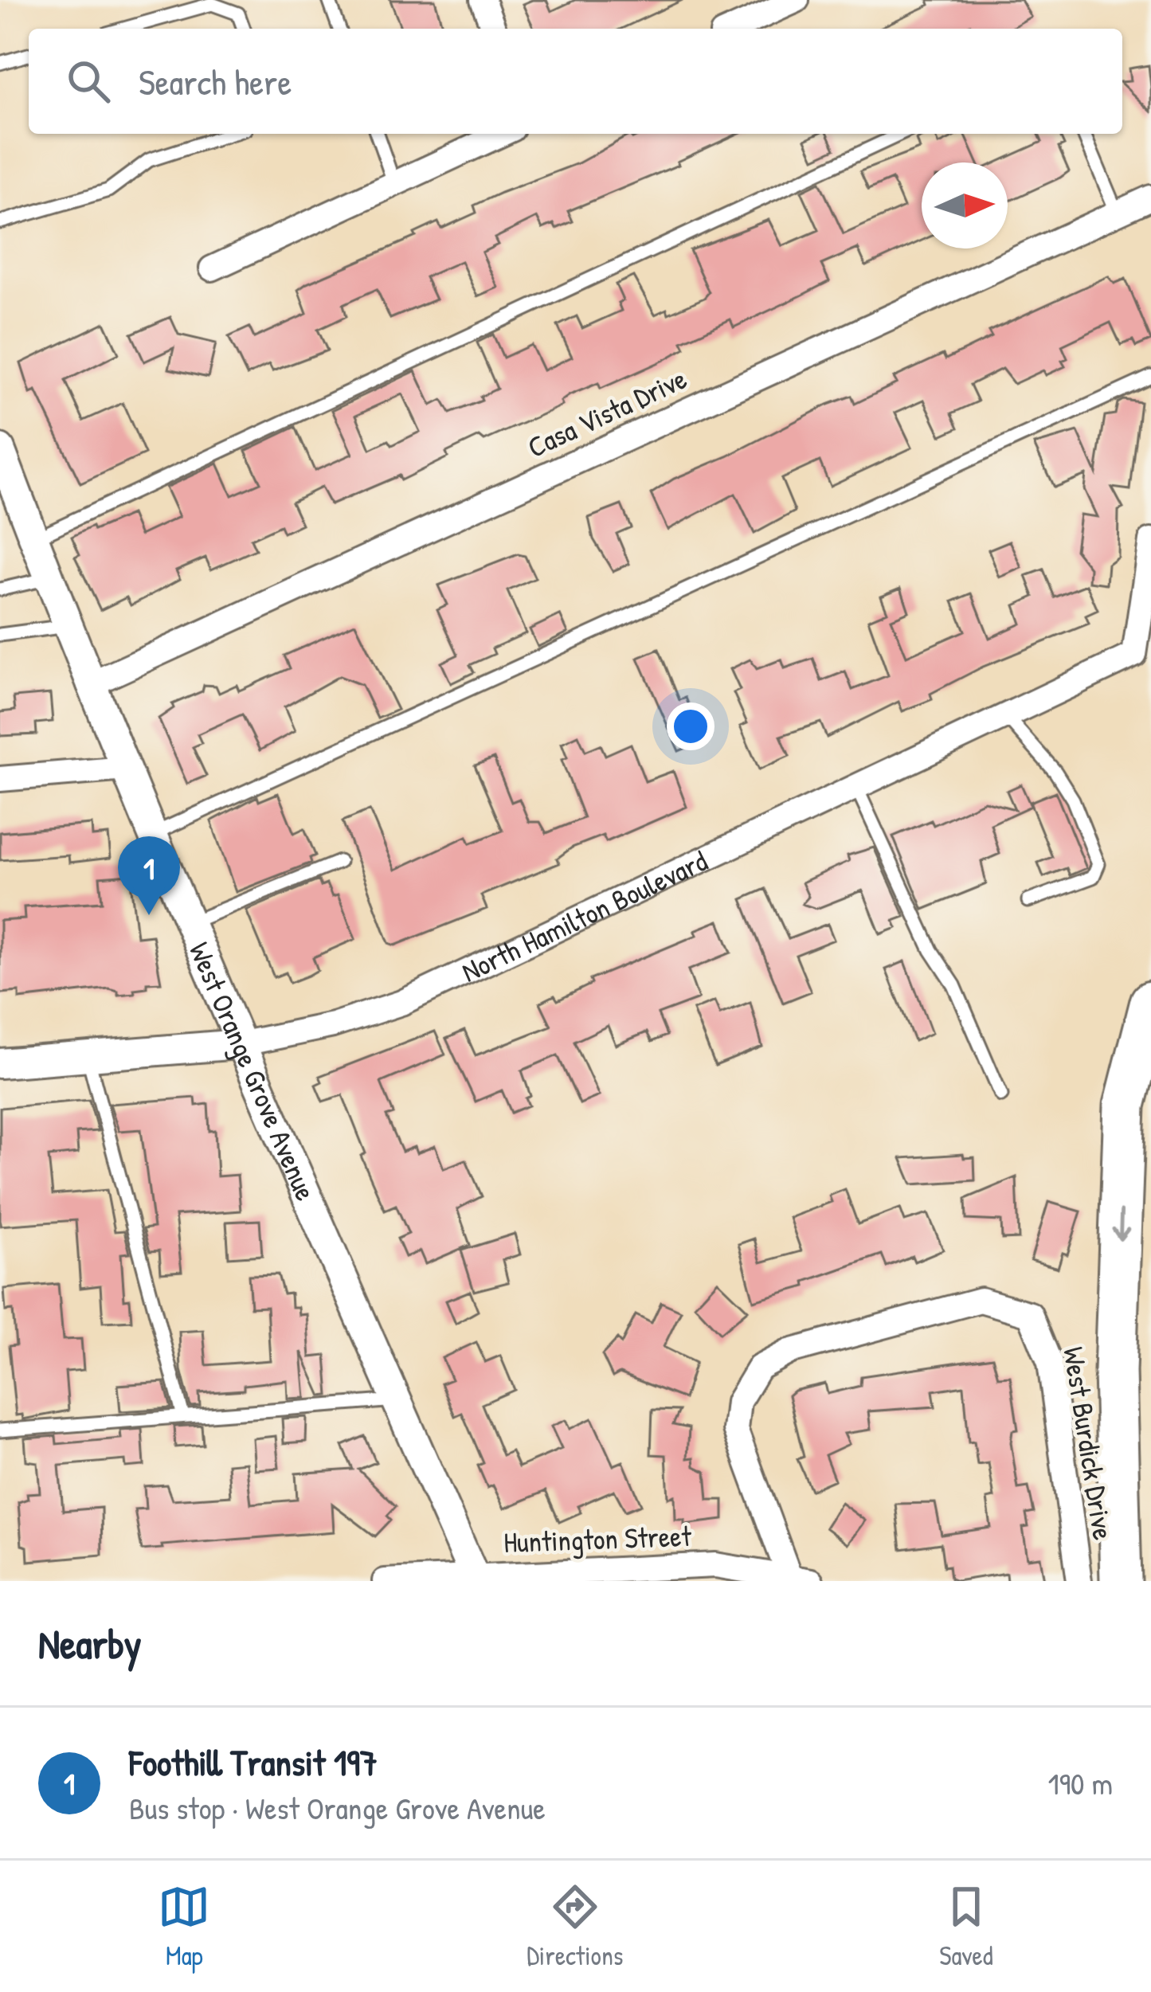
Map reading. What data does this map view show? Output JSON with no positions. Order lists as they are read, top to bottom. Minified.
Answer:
{"streets":{"street":["Casa Vista Drive","North Hamilton Boulevard","West Orange Grove Avenue","West Burdick Drive","Huntington Street"]},"crossings":[["Casa Vista Drive","West Orange Grove Avenue"],["North Hamilton Boulevard","West Orange Grove Avenue"],["West Orange Grove Avenue","Huntington Street"],["West Burdick Drive","Huntington Street"]],"north":"right","page":{"search":"Search here","pins":"1","heading":"Nearby","list":[{"mark":"1","name":"Foothill Transit 197","note":"Bus stop · West Orange Grove Avenue","value":"190 m"}],"nav":["Map","Directions","Saved"]}}
